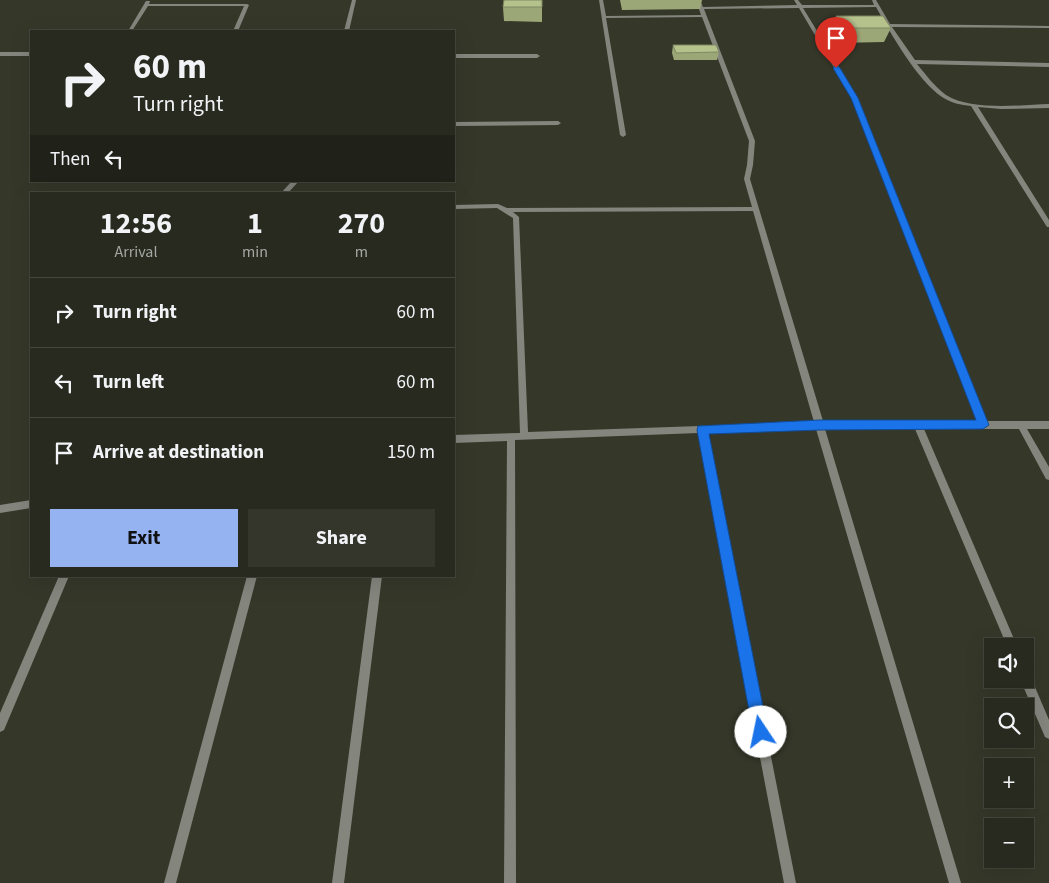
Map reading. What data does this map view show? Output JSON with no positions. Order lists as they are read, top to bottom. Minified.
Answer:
{"page":{"turn":["60 m","Turn right"],"then":"Then","eta":["12:56","Arrival","1","min","270","m"],"list":[{"name":"Turn right","value":"60 m"},{"name":"Turn left","value":"60 m"},{"name":"Arrive at destination","value":"150 m"}],"buttons":["Exit","Share"],"map_buttons":["+","−"]}}
